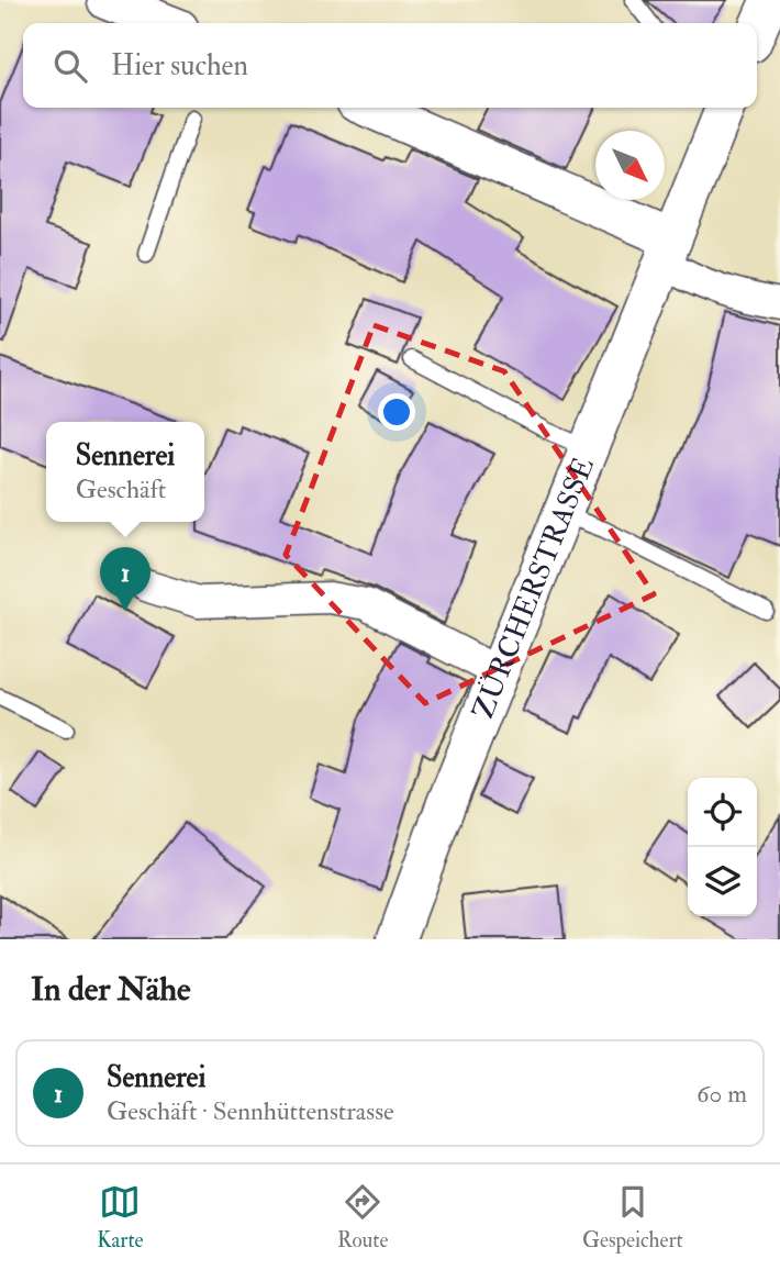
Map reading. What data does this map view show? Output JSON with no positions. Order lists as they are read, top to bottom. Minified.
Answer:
{"streets":{"street":["ZÜRCHERSTRASSE"]},"north":"bottom right","page":{"search":"Hier suchen","popup":["Sennerei","Geschäft"],"pins":"1","heading":"In der Nähe","list":[{"mark":"1","name":"Sennerei","note":"Geschäft · Sennhüttenstrasse","value":"60 m"}],"nav":["Karte","Route","Gespeichert"]}}
